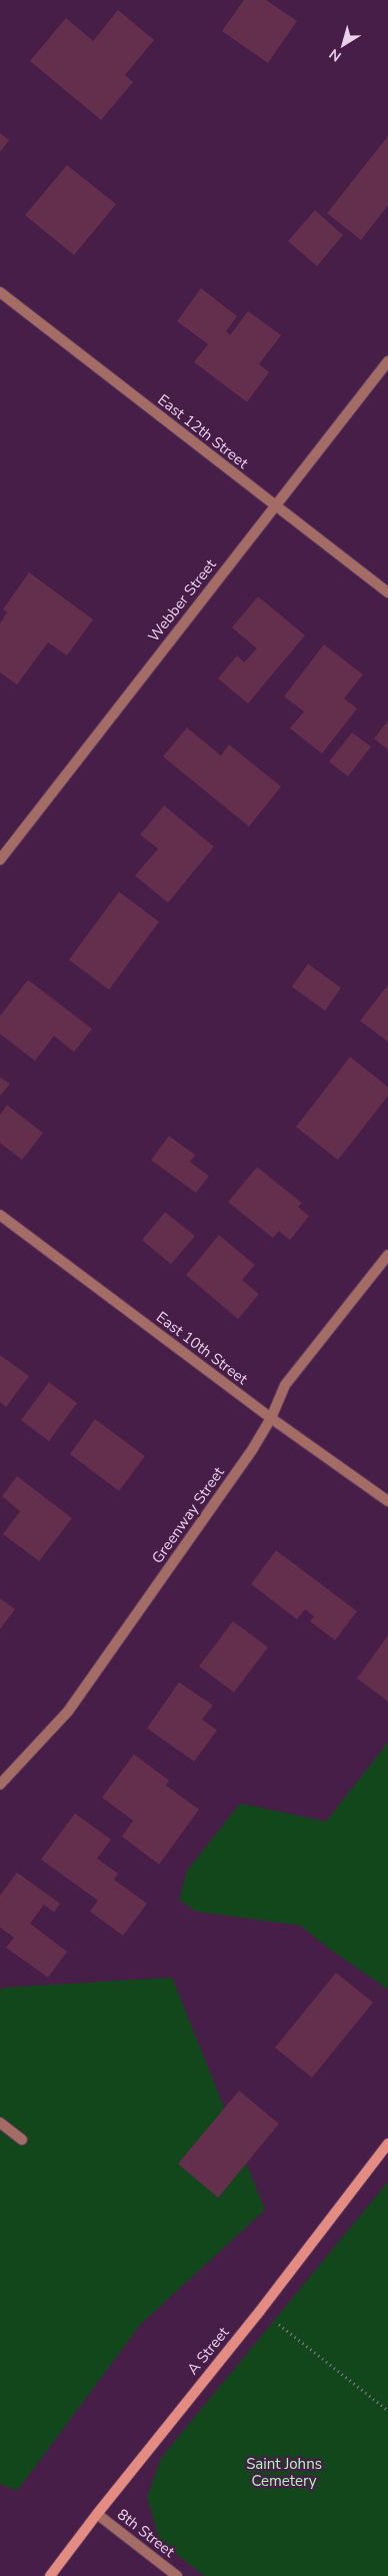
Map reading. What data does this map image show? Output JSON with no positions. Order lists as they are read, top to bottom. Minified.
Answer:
{"streets":{"street":["East 12th Street","Webber Street","East 10th Street","Greenway Street","A Street","8th Street"]},"crossings":[["East 12th Street","Webber Street"],["East 10th Street","Greenway Street"],["A Street","8th Street"]],"parks":["Saint Johns Cemetery"],"north":"bottom left"}
